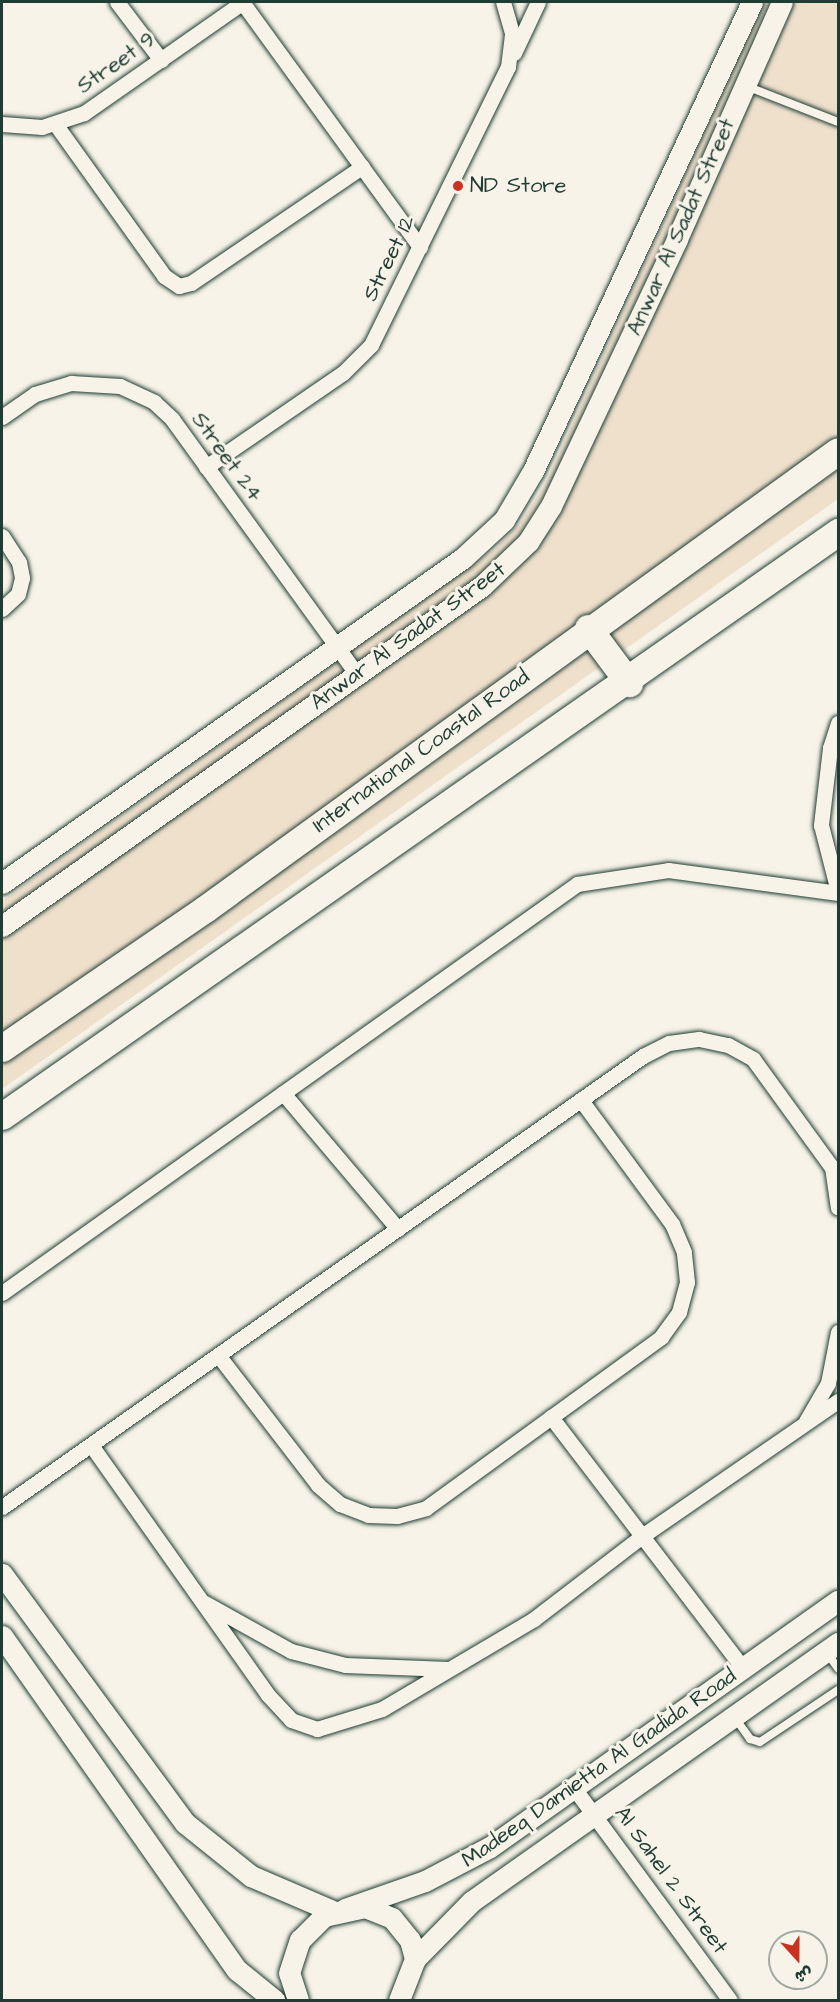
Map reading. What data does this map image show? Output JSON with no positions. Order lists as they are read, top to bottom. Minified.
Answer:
{"streets":{"highway":["International Coastal Road"],"main road":["Anwar Al Sadat Street","Madeeq Damietta Al Gadida Road"],"street":["Street 9","Street 12","Street 24","Al Sahel 2 Street"]},"crossings":[["Anwar Al Sadat Street","Street 24"],["Street 12","Street 24"],["Madeeq Damietta Al Gadida Road","Al Sahel 2 Street"]],"places":["ND Store"],"north":"bottom"}
